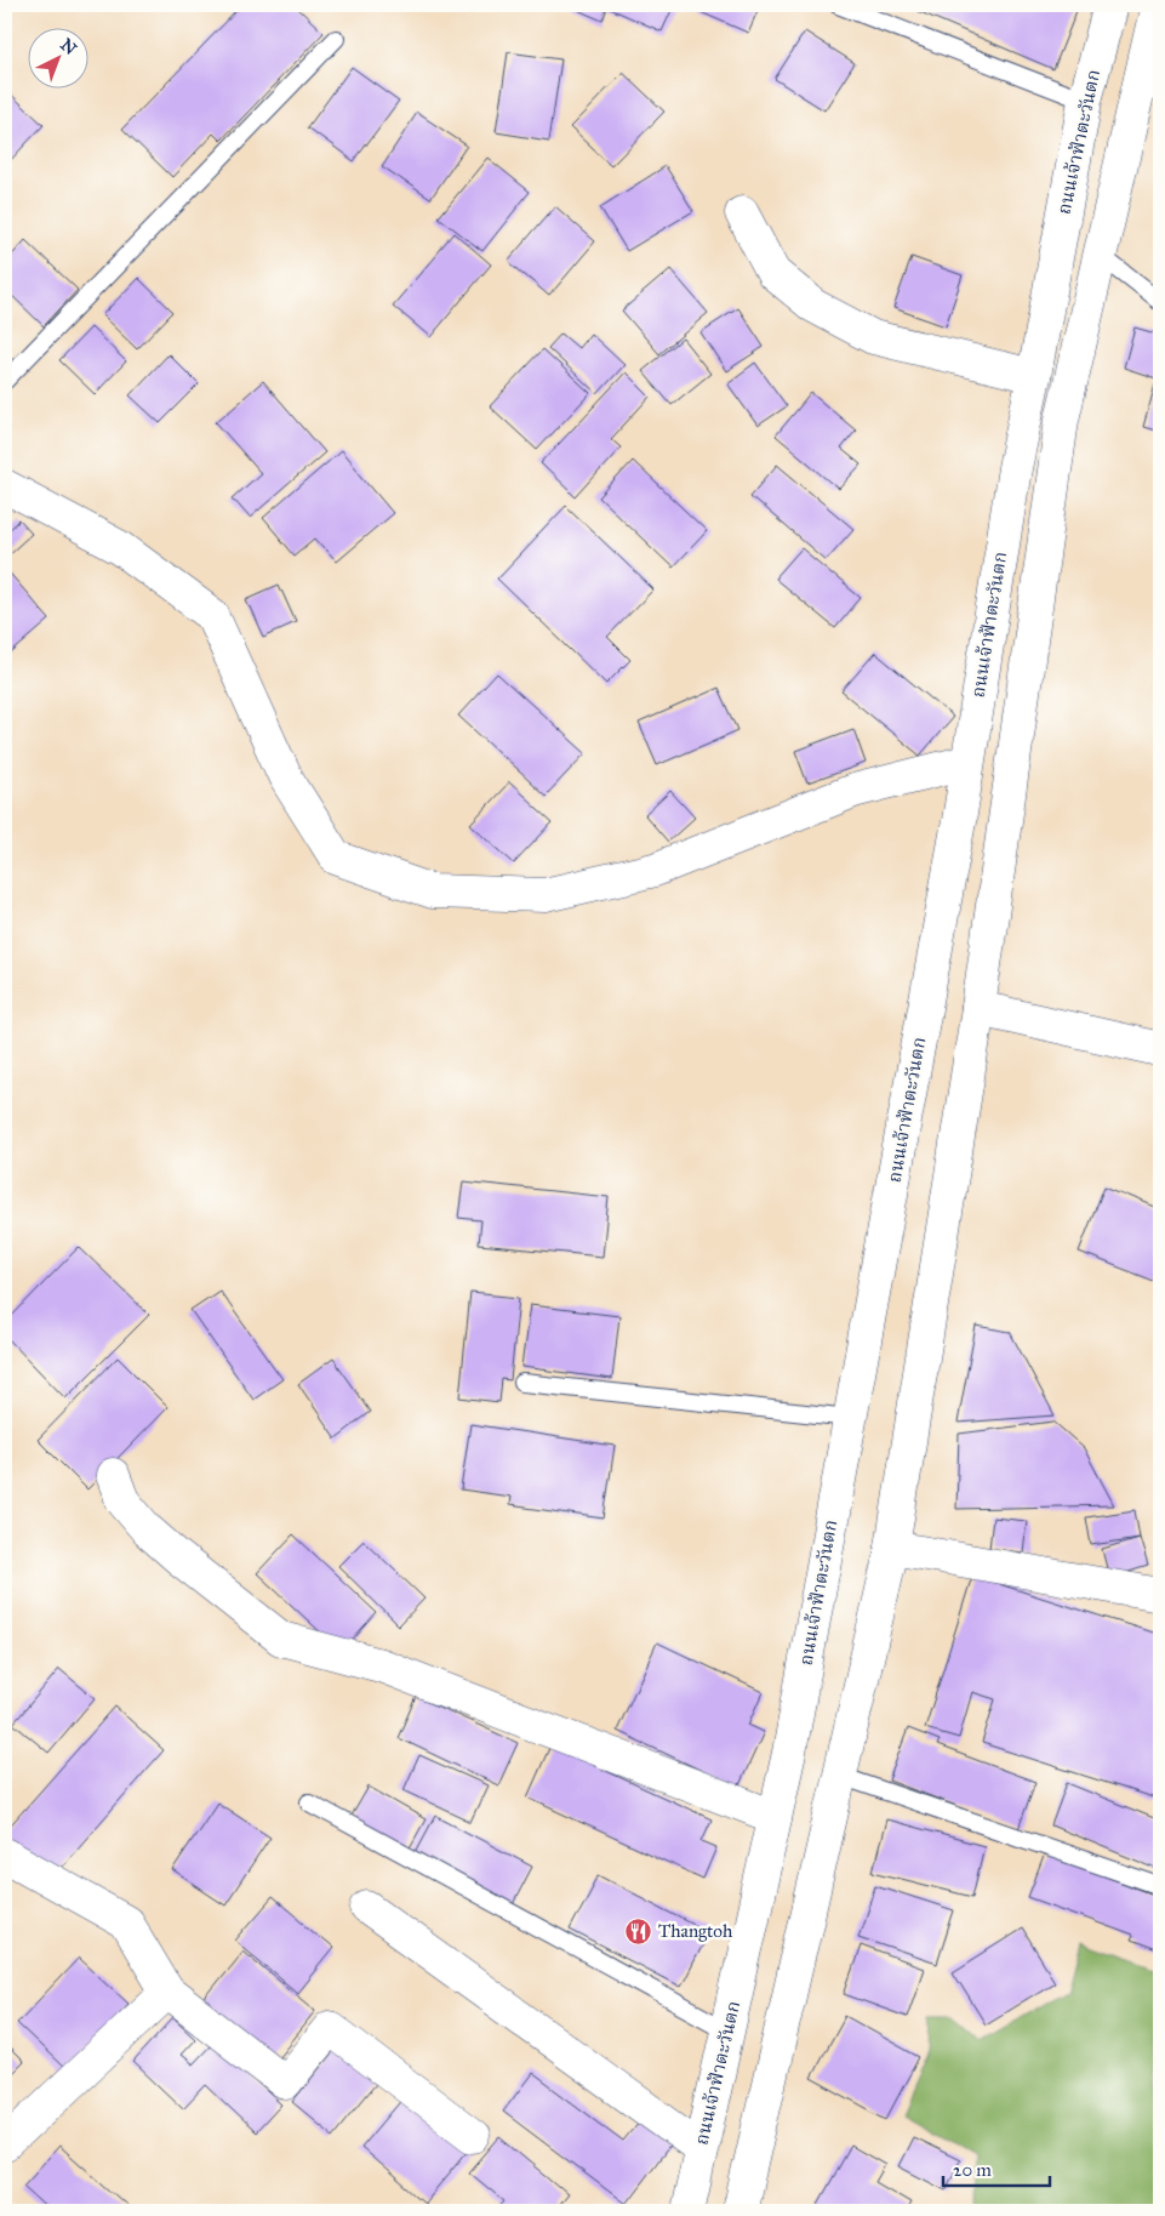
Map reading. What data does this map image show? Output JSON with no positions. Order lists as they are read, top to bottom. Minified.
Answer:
{"streets":{"main road":["ถนนเจ้าฟ้าตะวันตก"]},"places":{"restaurant":["Thangtoh"]},"scale_bar":"20 m","north":"top right"}
